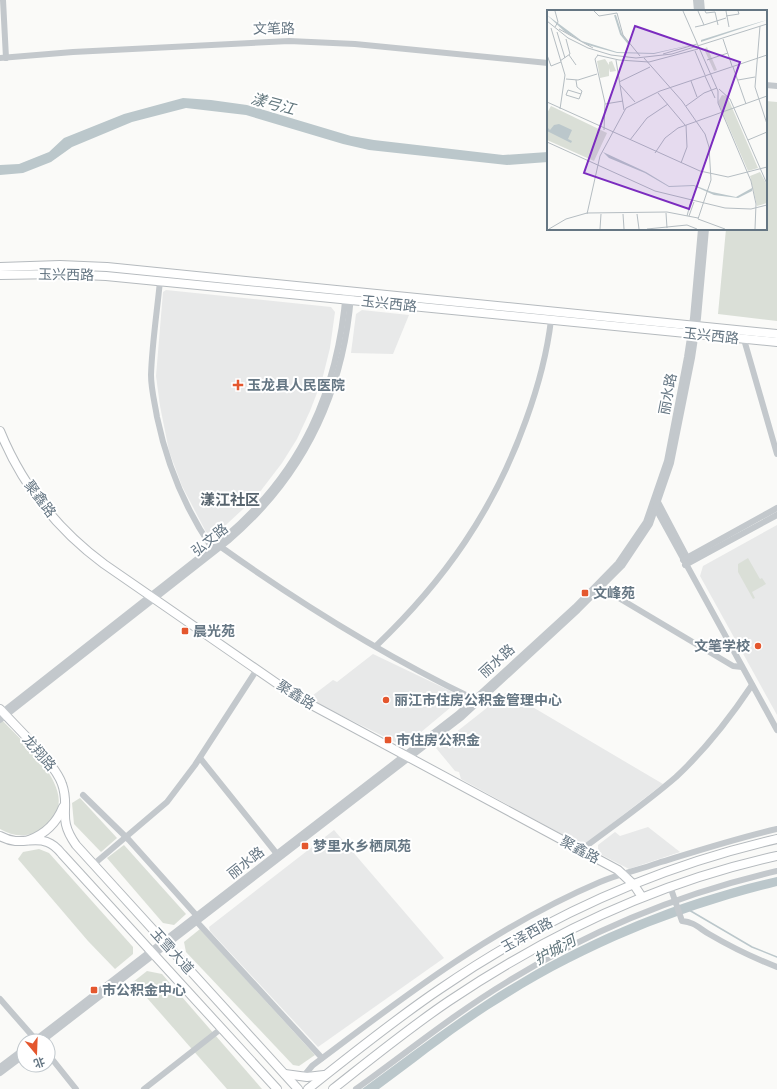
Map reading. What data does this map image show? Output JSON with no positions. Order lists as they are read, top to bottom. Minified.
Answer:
{"streets":{"main road":["玉兴西路","聚鑫路","龙翔路","玉泽西路","玉雪大道"],"street":["文笔路","丽水路","弘文路"]},"crossings":[["玉兴西路","丽水路"],["玉兴西路","弘文路"],["丽水路","聚鑫路"],["丽水路","玉雪大道"],["聚鑫路","弘文路"],["聚鑫路","玉泽西路"],["弘文路","龙翔路"],["龙翔路","玉雪大道"]],"districts":["漾江社区"],"water":["漾弓江","护城河"],"places":{"health":["玉龙县人民医院"],"transit":["文峰苑","晨光苑","市住房公积金","梦里水乡栖凤苑","市公积金中心"],"other":["文笔学校","丽江市住房公积金管理中心"]},"north":"bottom"}
